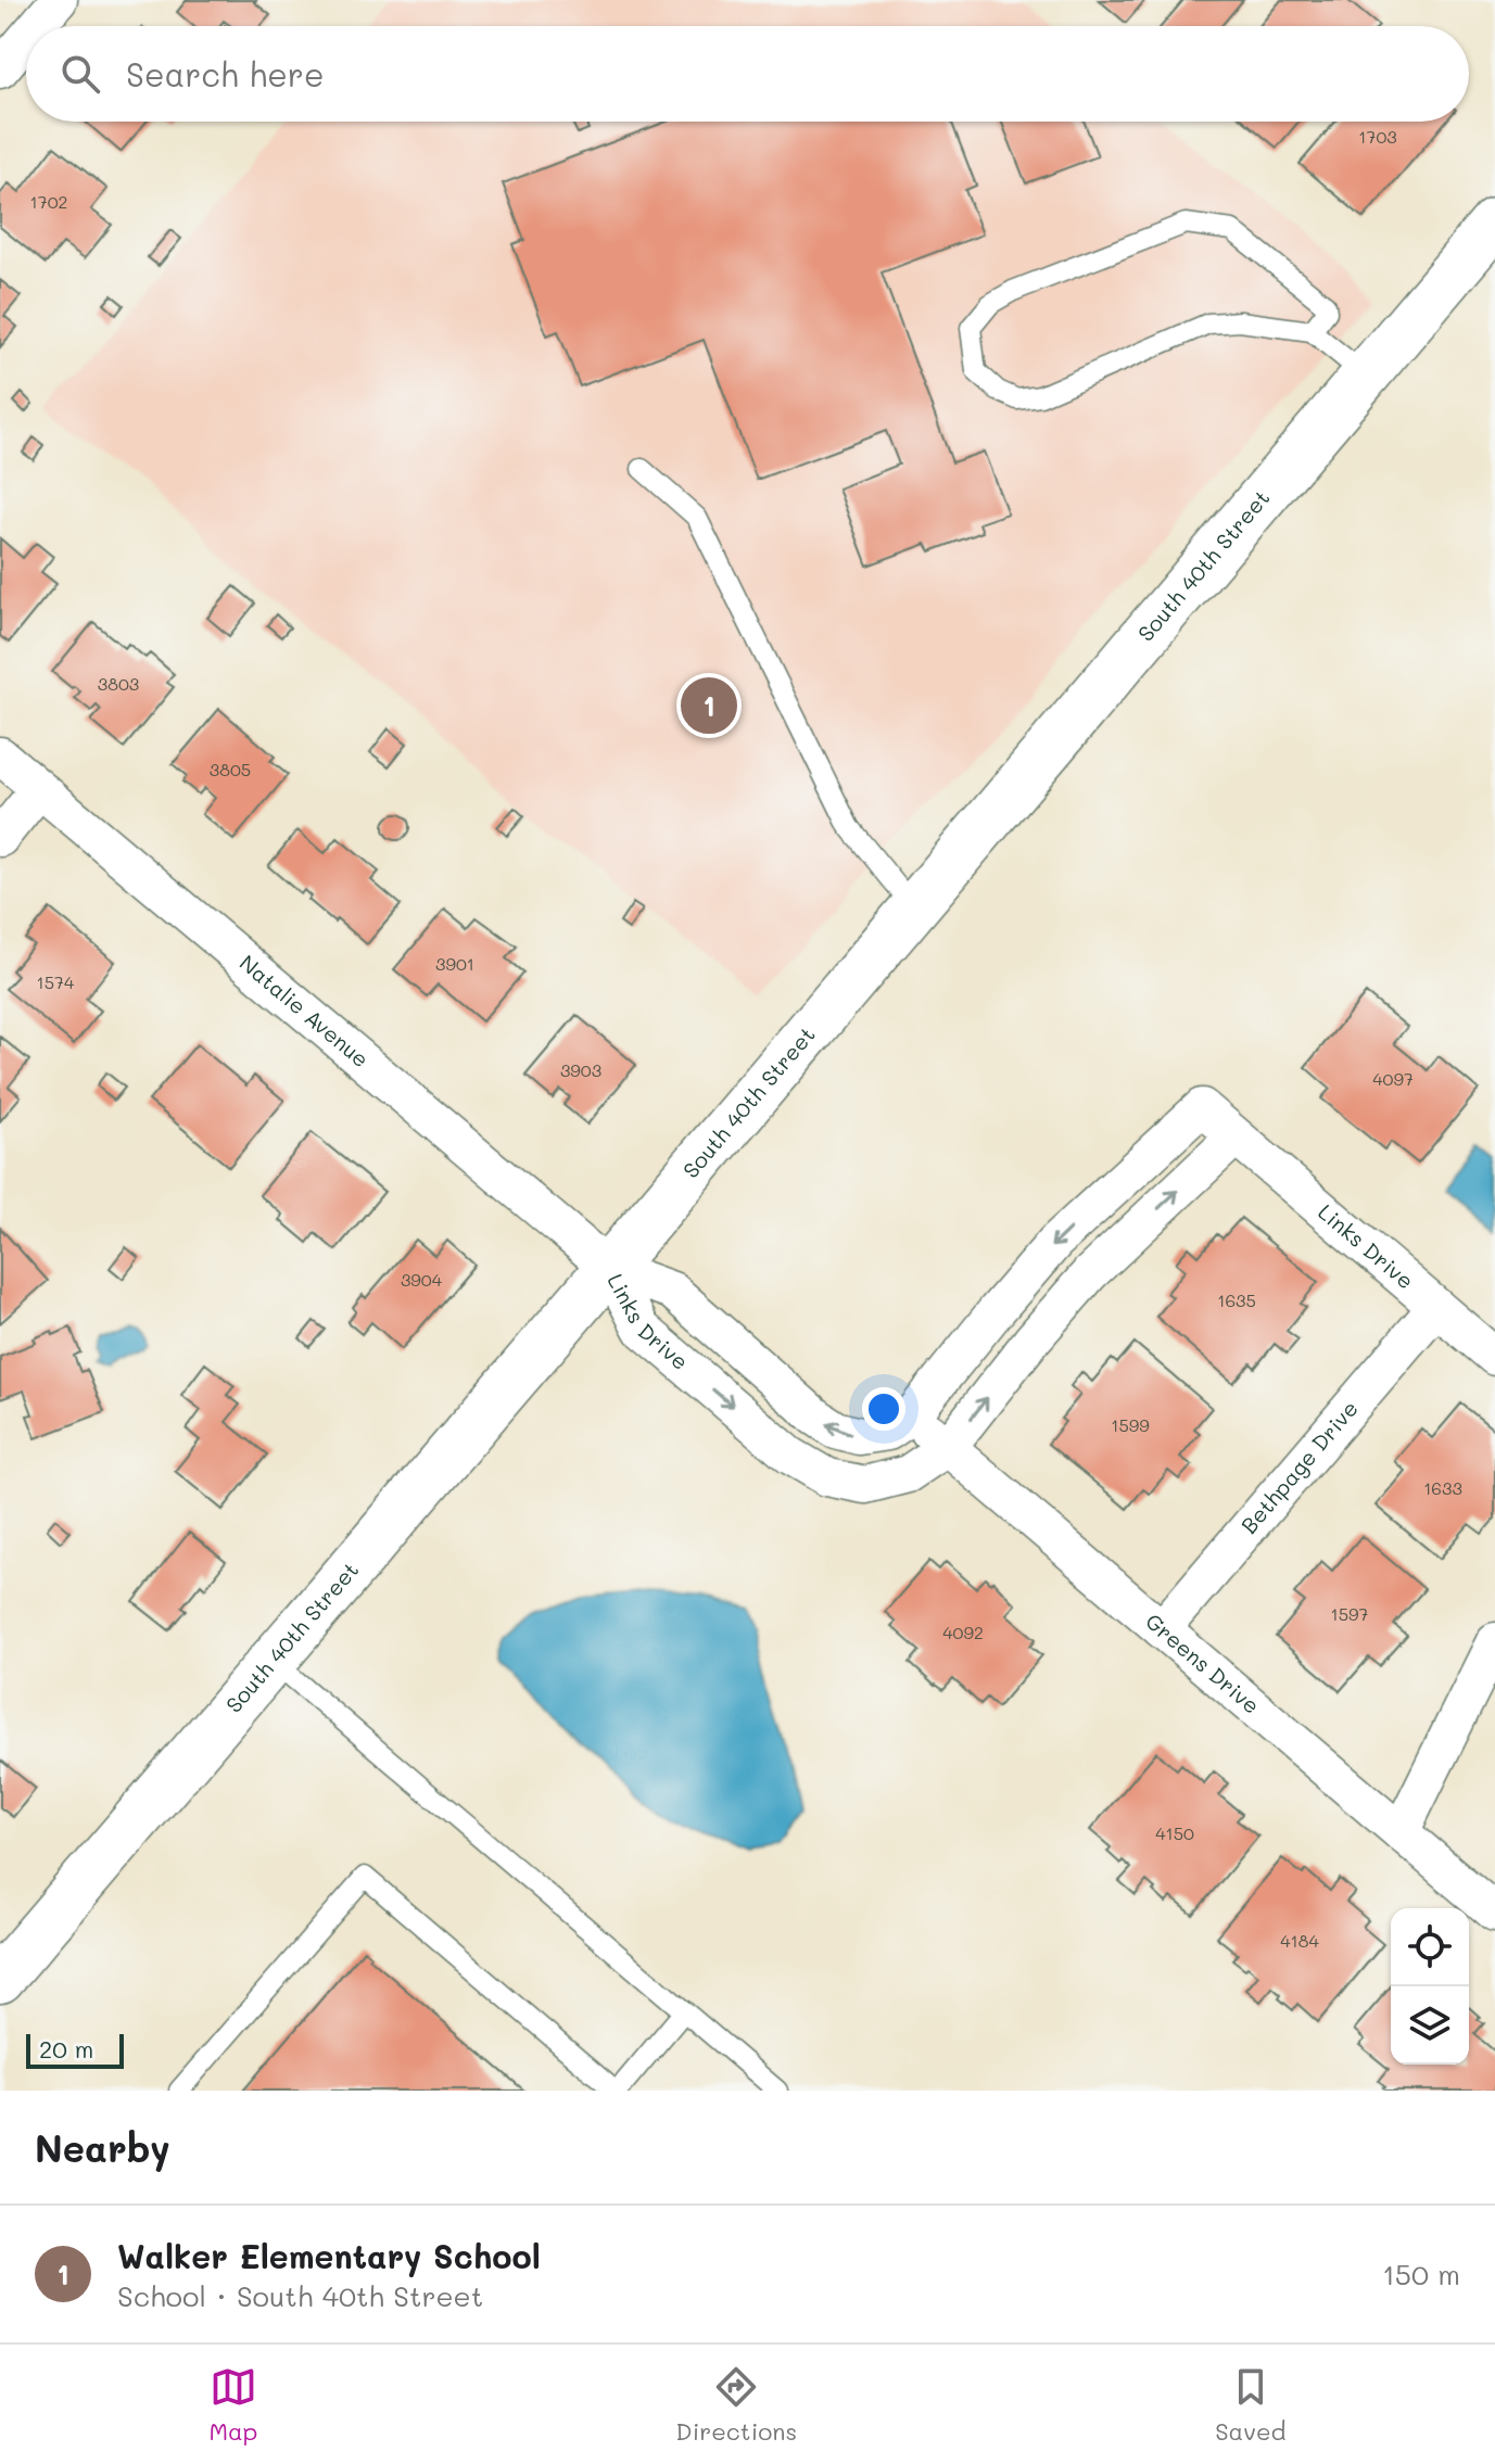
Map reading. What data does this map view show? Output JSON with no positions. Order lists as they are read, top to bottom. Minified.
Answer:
{"streets":{"street":["South 40th Street","Natalie Avenue","Links Drive","Bethpage Drive","Greens Drive"]},"crossings":[["South 40th Street","Natalie Avenue"],["South 40th Street","Links Drive"],["Natalie Avenue","Links Drive"],["Links Drive","Bethpage Drive"],["Links Drive","Greens Drive"],["Bethpage Drive","Greens Drive"]],"house_numbers":["1703","1702","3803","3805","3901","1574","3903","4097","3904","1635","1599","1633","1597","4092","4150","4184"],"scale_bar":"20 m","page":{"search":"Search here","pins":"1","scale":"20 m","heading":"Nearby","list":[{"mark":"1","name":"Walker Elementary School","note":"School · South 40th Street","value":"150 m"}],"nav":["Map","Directions","Saved"]}}
